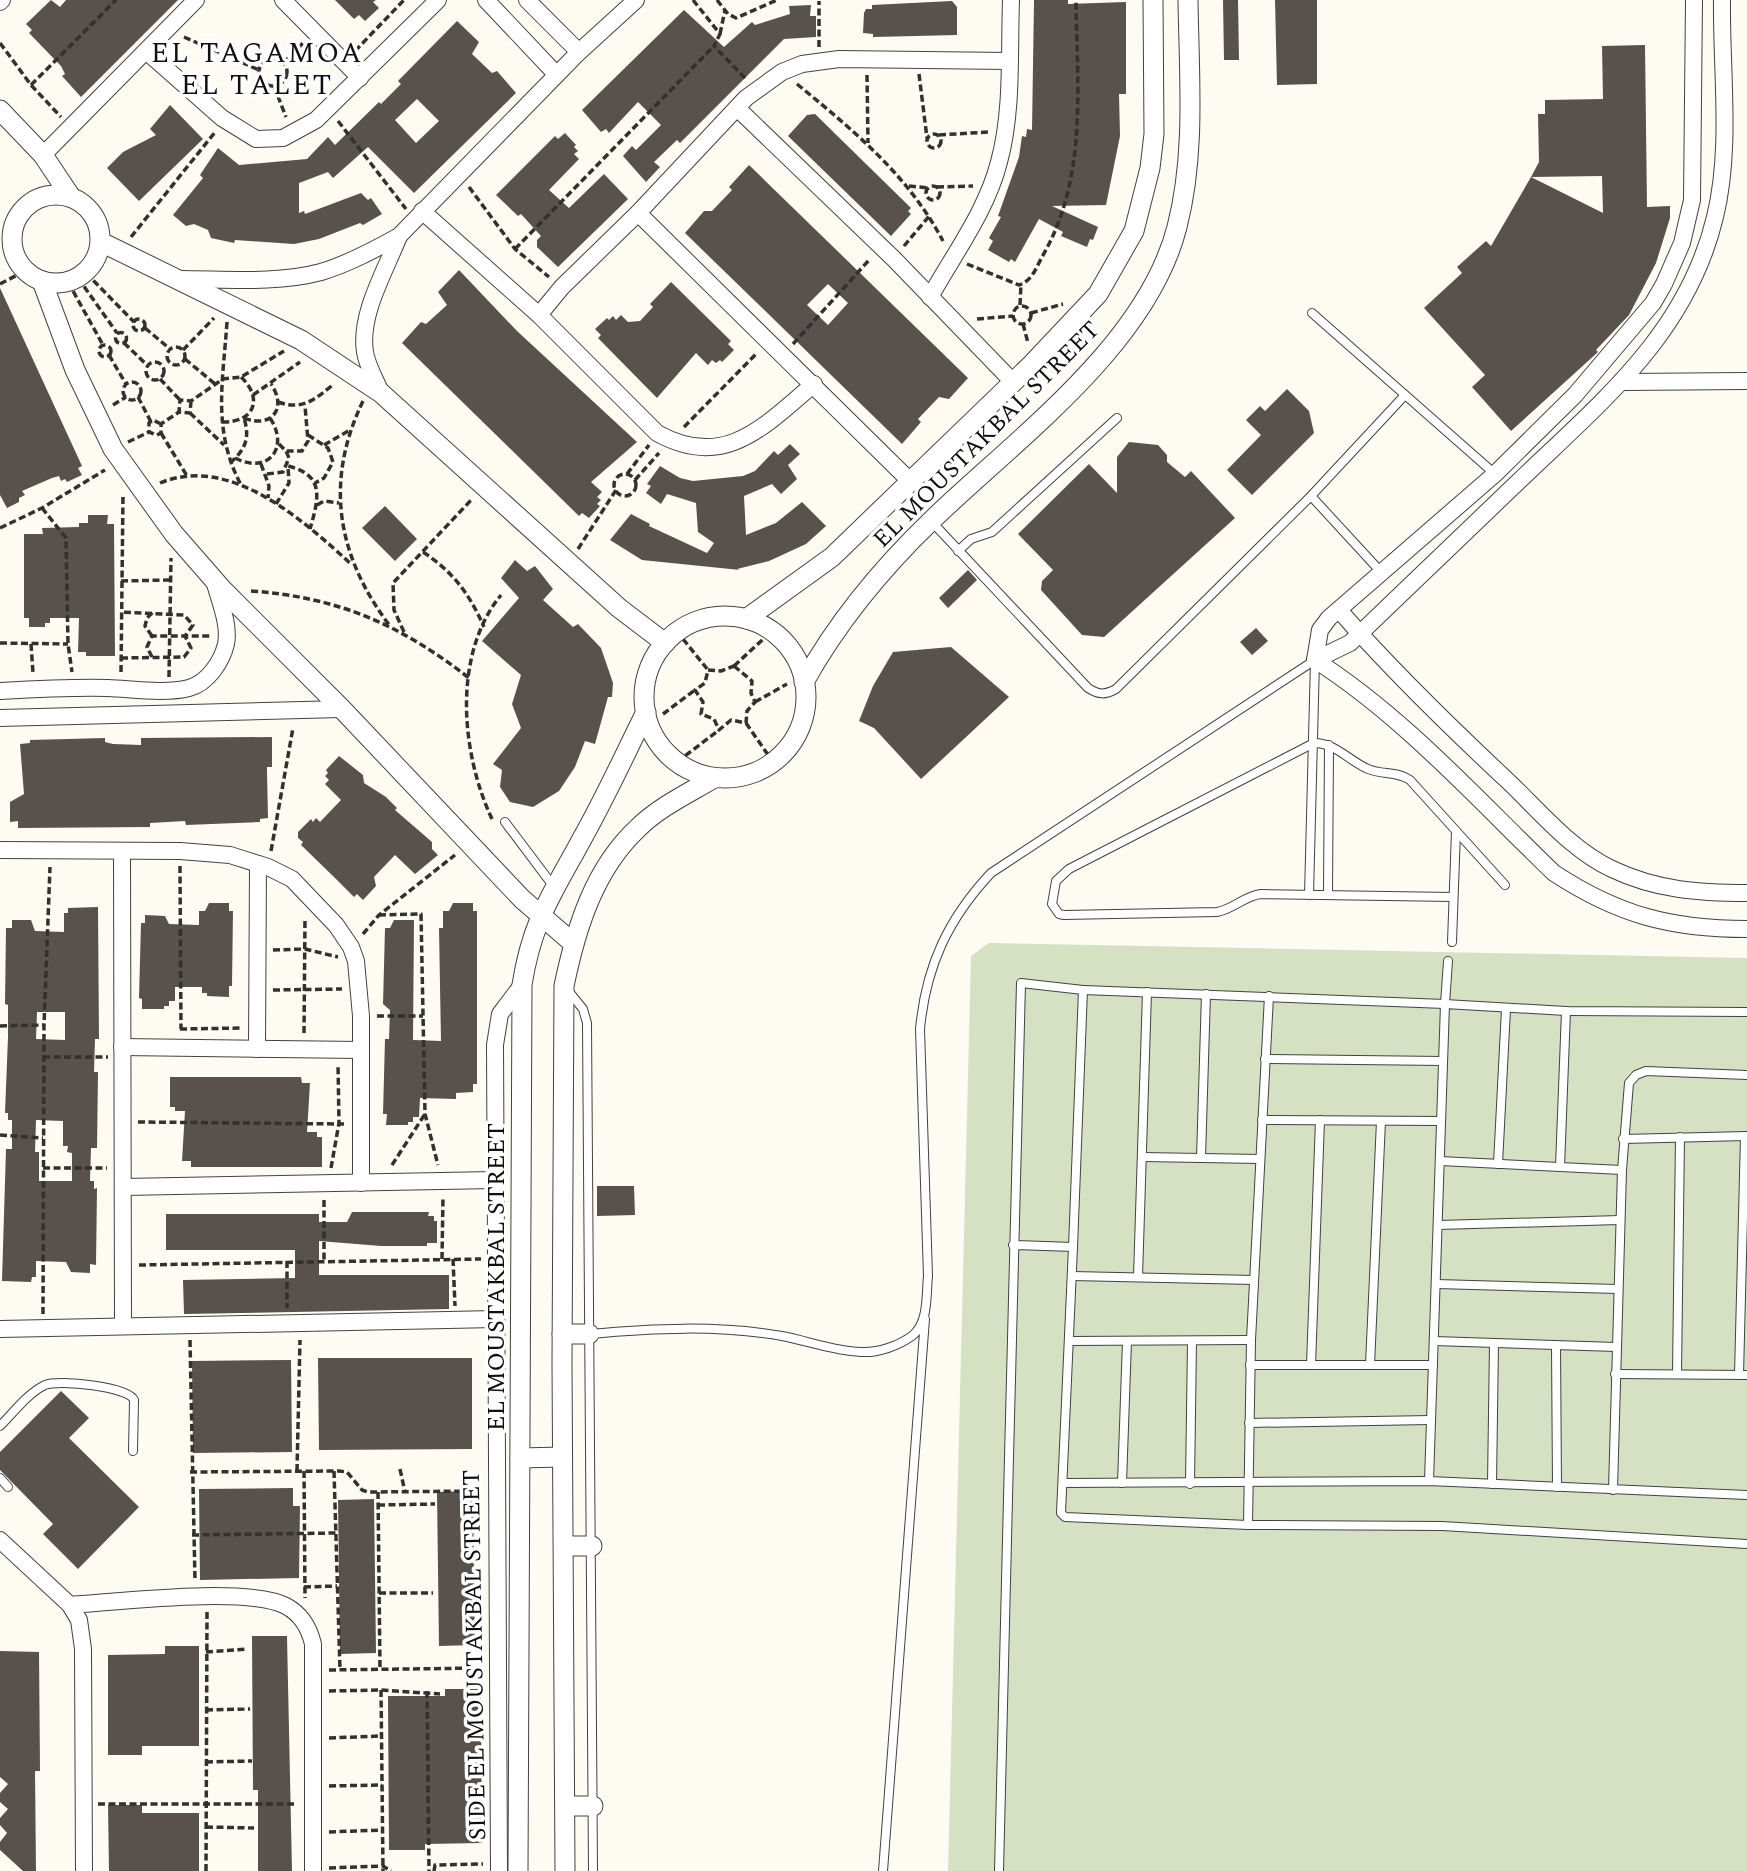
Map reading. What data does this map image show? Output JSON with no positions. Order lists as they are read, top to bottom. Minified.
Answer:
{"streets":{"street":["EL MOUSTAKBAL STREET","SIDE EL MOUSTAKBAL STREET"]},"crossings":[["EL MOUSTAKBAL STREET","SIDE EL MOUSTAKBAL STREET"]],"districts":["EL TAGAMOA EL TALET"]}
